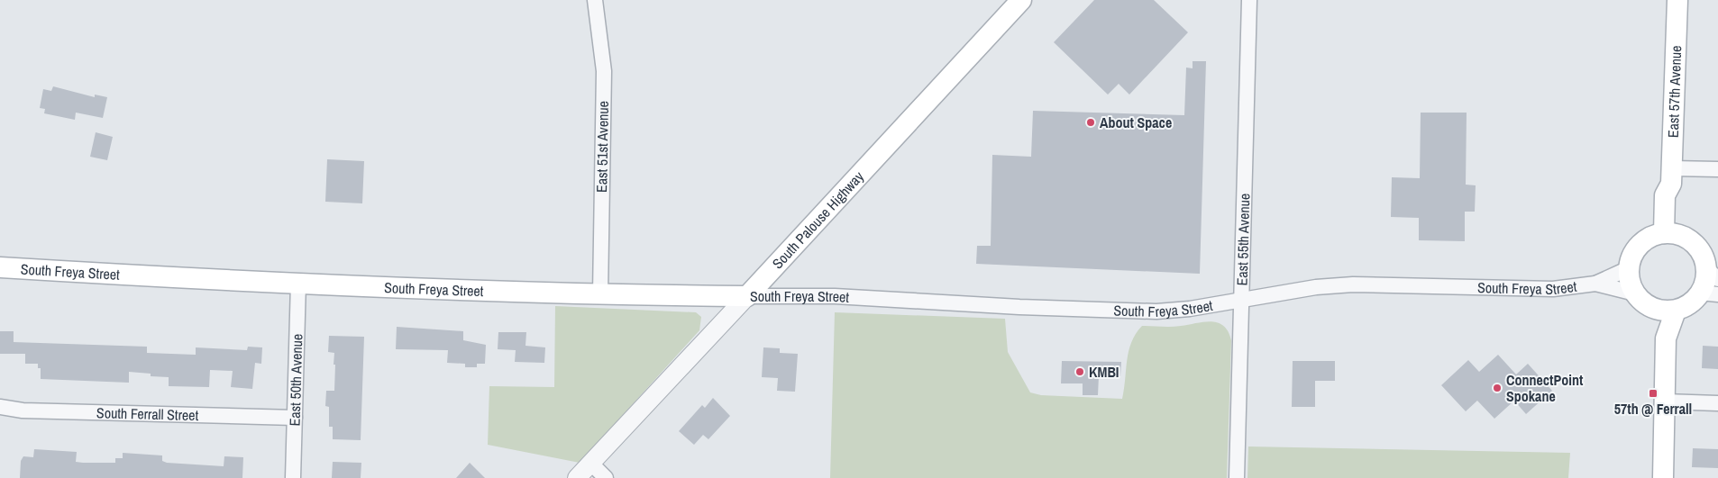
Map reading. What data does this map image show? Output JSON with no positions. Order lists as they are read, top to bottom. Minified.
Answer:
{"streets":{"main road":["East 57th Avenue","South Palouse Highway","South Freya Street"],"street":["East 51st Avenue","East 55th Avenue","East 50th Avenue","South Ferrall Street"]},"crossings":[["East 57th Avenue","South Freya Street"],["East 51st Avenue","South Freya Street"],["South Palouse Highway","South Freya Street"],["East 55th Avenue","South Freya Street"],["South Freya Street","East 50th Avenue"],["East 50th Avenue","South Ferrall Street"]],"places":{"other":["About Space","KMBI","ConnectPoint Spokane"],"transit":["57th @ Ferrall"]}}
